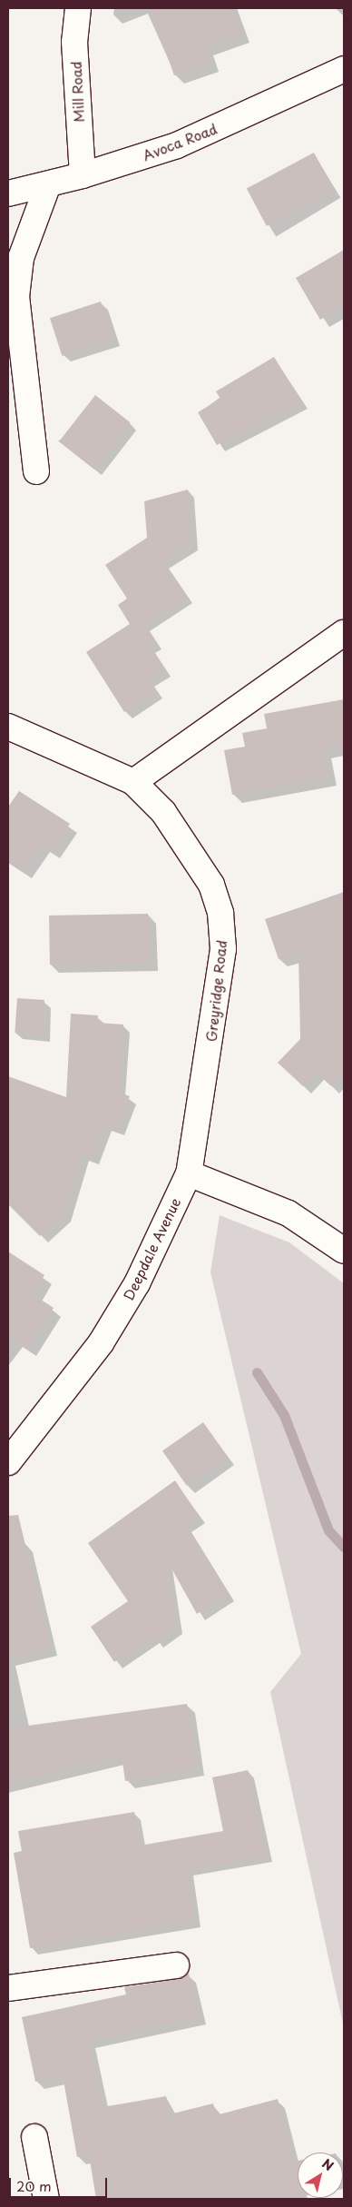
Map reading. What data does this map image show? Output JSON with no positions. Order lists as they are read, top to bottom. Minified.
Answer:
{"streets":{"street":["Mill Road","Avoca Road","Greyridge Road","Deepdale Avenue"]},"crossings":[["Mill Road","Avoca Road"],["Greyridge Road","Deepdale Avenue"]],"scale_bar":"20 m","north":"top right"}
